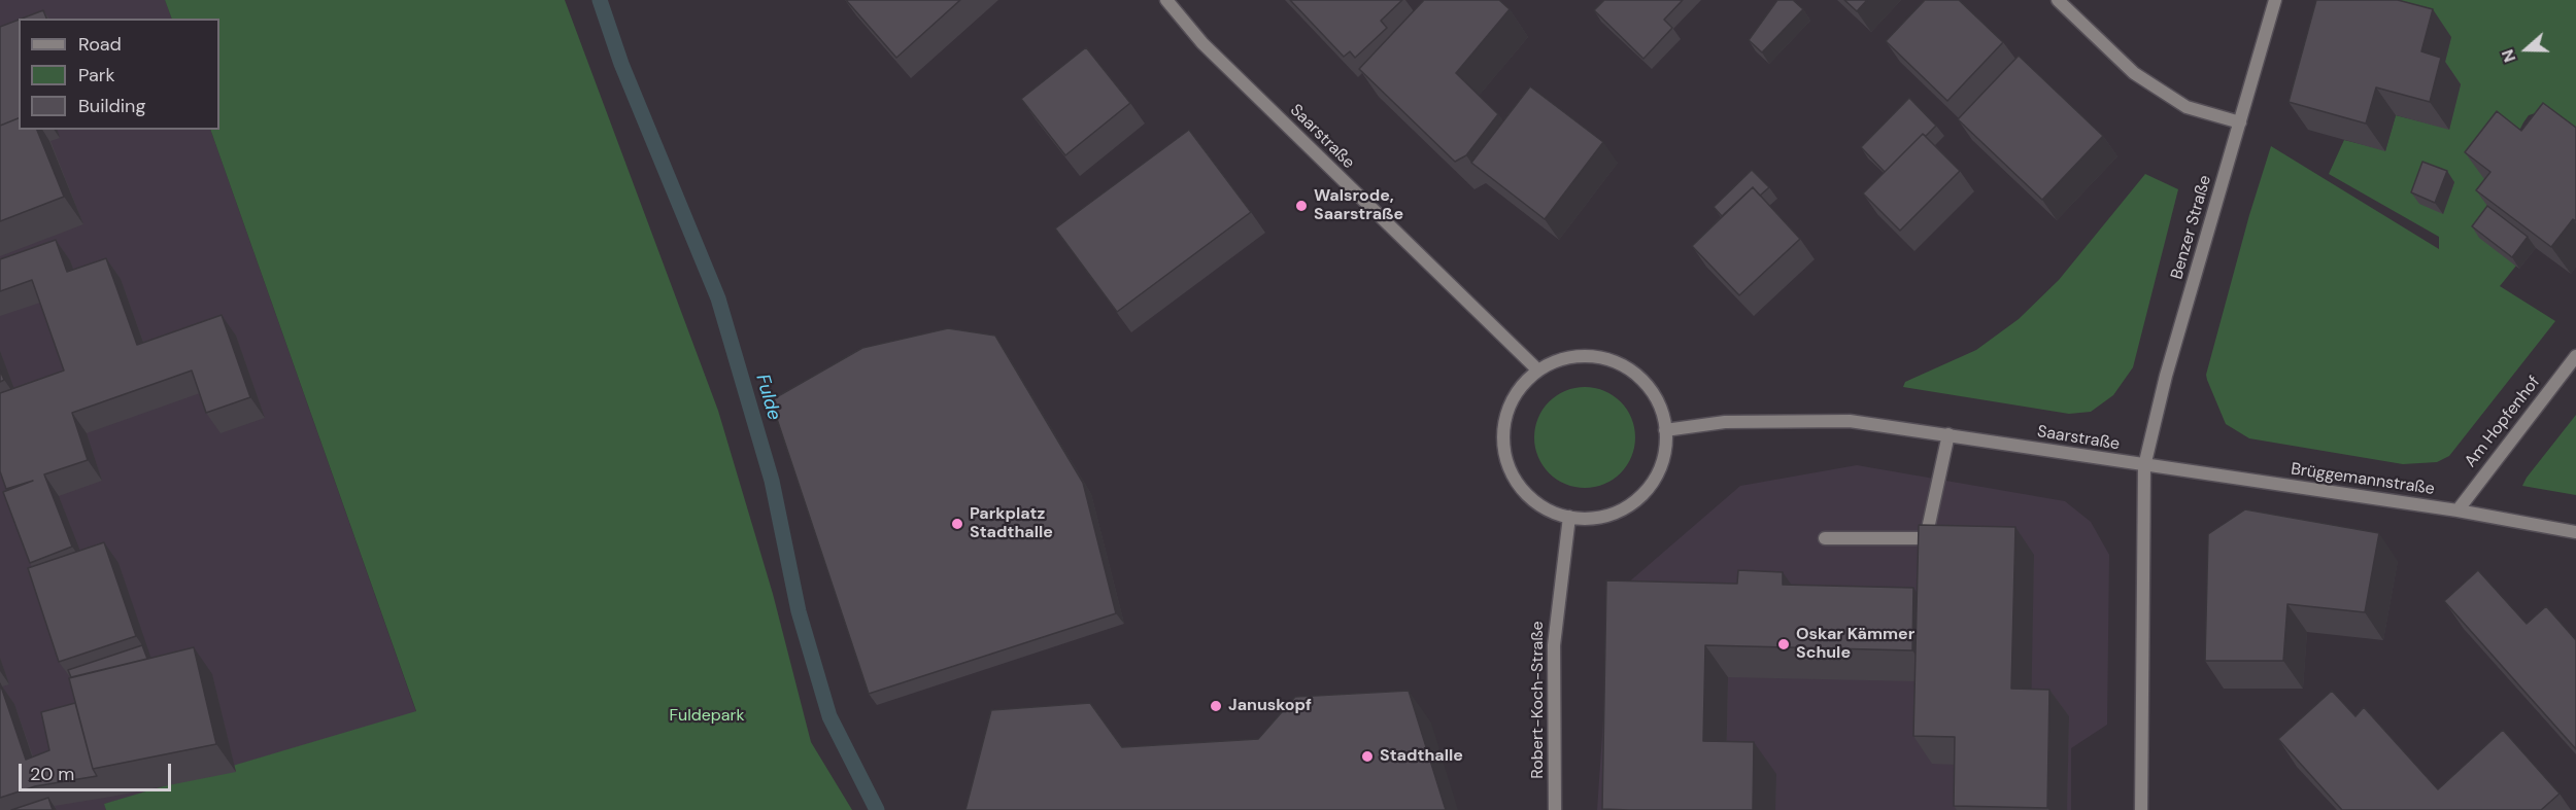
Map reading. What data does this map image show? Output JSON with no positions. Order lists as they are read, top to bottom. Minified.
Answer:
{"streets":{"street":["Saarstraße","Benzer Straße","Am Hopfenhof","Brüggemannstraße","Robert-Koch-Straße"]},"crossings":[["Saarstraße","Benzer Straße"],["Saarstraße","Brüggemannstraße"],["Saarstraße","Robert-Koch-Straße"],["Benzer Straße","Brüggemannstraße"],["Am Hopfenhof","Brüggemannstraße"]],"water":["Fulde"],"parks":["Fuldepark"],"places":["Walsrode, Saarstraße","Parkplatz Stadthalle","Oskar Kämmer Schule","Januskopf","Stadthalle"],"legend":["Road","Park","Building"],"scale_bar":"20 m","north":"left"}
